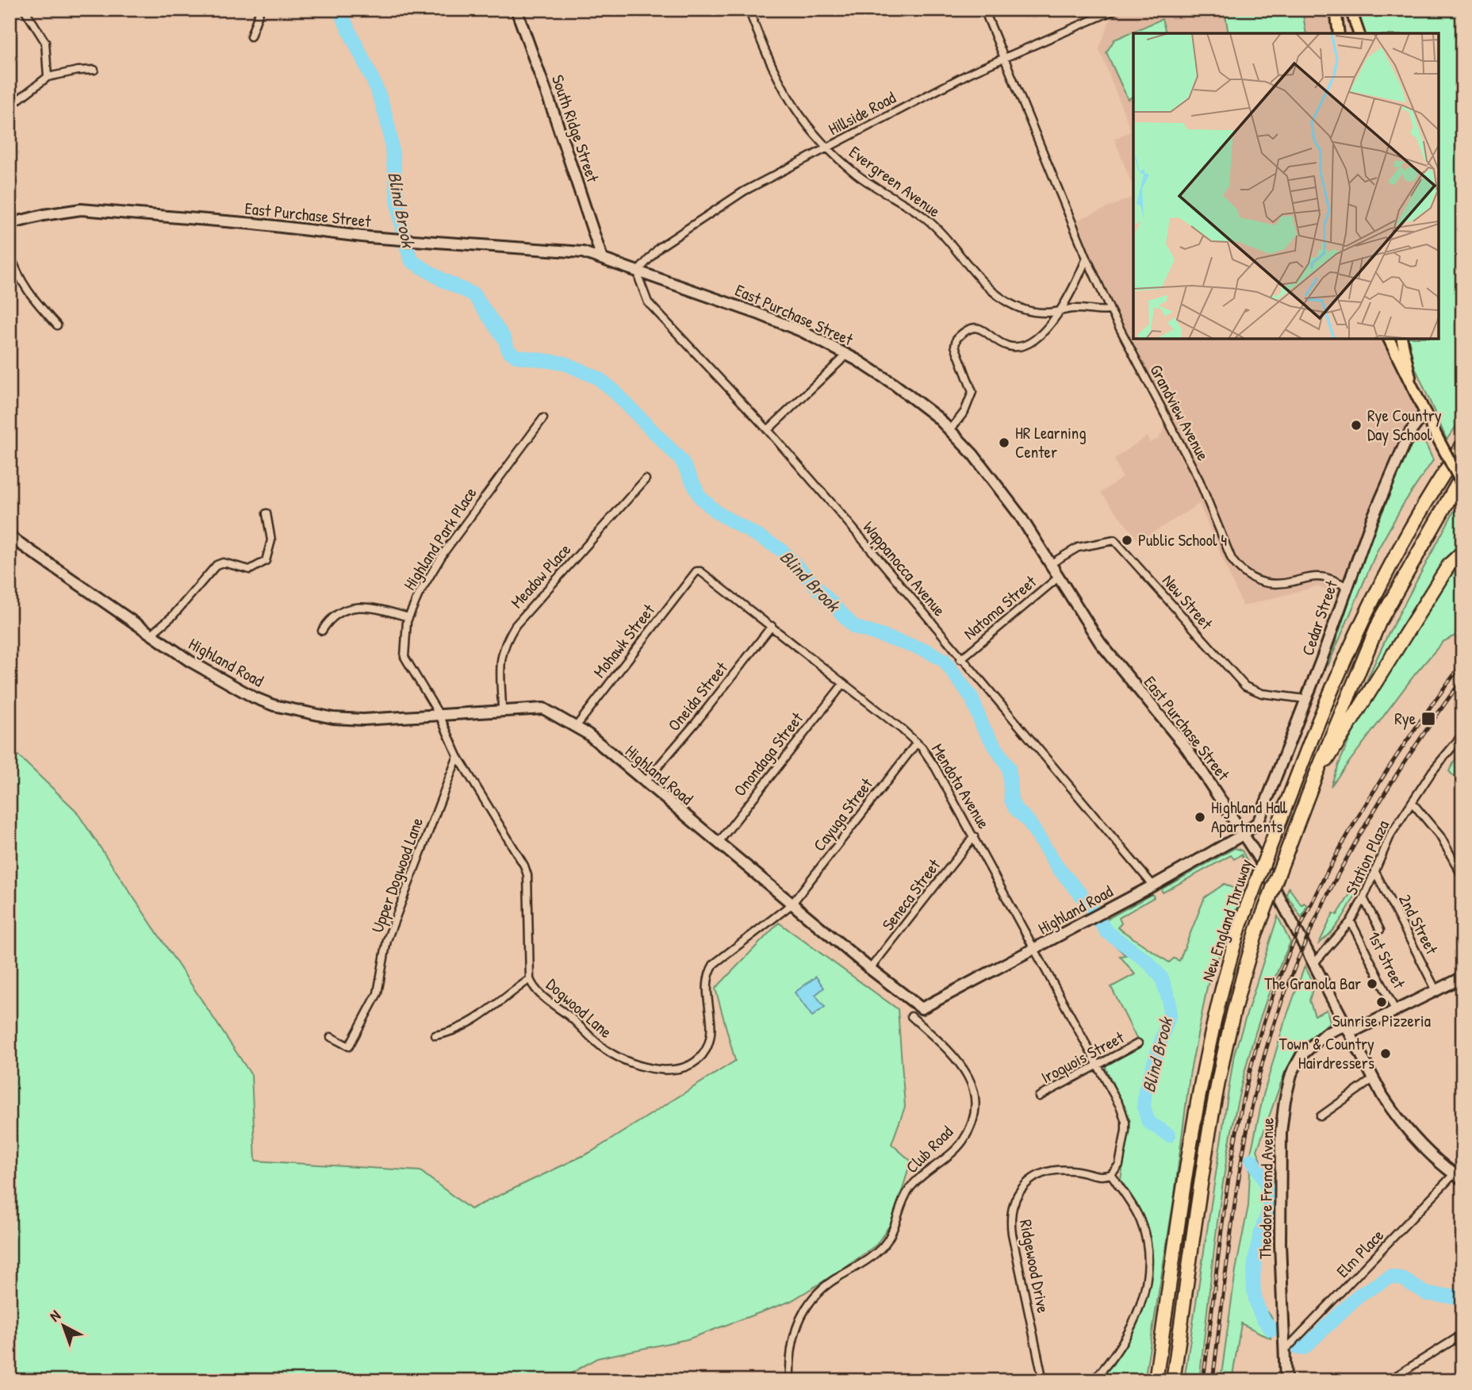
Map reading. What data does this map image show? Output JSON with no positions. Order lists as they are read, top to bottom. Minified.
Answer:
{"streets":{"highway":["New England Thruway"],"street":["Hillside Road","South Ridge Street","Evergreen Avenue","East Purchase Street","Grandview Avenue","Highland Park Place","Wappanocca Avenue","Meadow Place","New Street","Natoma Street","Cedar Street","Mohawk Street","Highland Road","Oneida Street","Onondaga Street","Mendota Avenue","Cayuga Street","Station Plaza","Upper Dogwood Lane","Seneca Street","2nd Street","1st Street","Dogwood Lane","Iroquois Street","Club Road","Theodore Fremd Avenue","Elm Place","Ridgewood Drive"]},"crossings":[["Hillside Road","Evergreen Avenue"],["Hillside Road","East Purchase Street"],["Hillside Road","Grandview Avenue"],["Hillside Road","Wappanocca Avenue"],["South Ridge Street","East Purchase Street"],["Evergreen Avenue","Grandview Avenue"],["East Purchase Street","Wappanocca Avenue"],["East Purchase Street","New Street"],["East Purchase Street","Natoma Street"],["East Purchase Street","Cedar Street"],["East Purchase Street","Highland Road"],["East Purchase Street","Station Plaza"],["East Purchase Street","Theodore Fremd Avenue"],["East Purchase Street","Elm Place"],["Grandview Avenue","Cedar Street"],["Highland Park Place","Highland Road"],["Highland Park Place","Dogwood Lane"],["Wappanocca Avenue","Natoma Street"],["Wappanocca Avenue","Highland Road"],["Meadow Place","Highland Road"],["New Street","Cedar Street"],["Cedar Street","Highland Road"],["Mohawk Street","Highland Road"],["Mohawk Street","Mendota Avenue"],["Highland Road","Oneida Street"],["Highland Road","Onondaga Street"],["Highland Road","Mendota Avenue"],["Highland Road","Cayuga Street"],["Highland Road","Seneca Street"],["Highland Road","Dogwood Lane"],["Oneida Street","Mendota Avenue"],["Onondaga Street","Mendota Avenue"],["Mendota Avenue","Cayuga Street"],["Mendota Avenue","Seneca Street"],["Mendota Avenue","Iroquois Street"],["Cayuga Street","Dogwood Lane"],["Station Plaza","2nd Street"],["Station Plaza","1st Street"],["Upper Dogwood Lane","Dogwood Lane"],["2nd Street","Theodore Fremd Avenue"],["1st Street","Theodore Fremd Avenue"],["Theodore Fremd Avenue","Elm Place"]],"water":["Blind Brook"],"places":{"other":["Rye Country Day School","HR Learning Center","Public School 4","Highland Hall Apartments","The Granola Bar","Sunrise Pizzeria","Town & Country Hairdressers"],"transit":["Rye"]},"north":"top left"}
